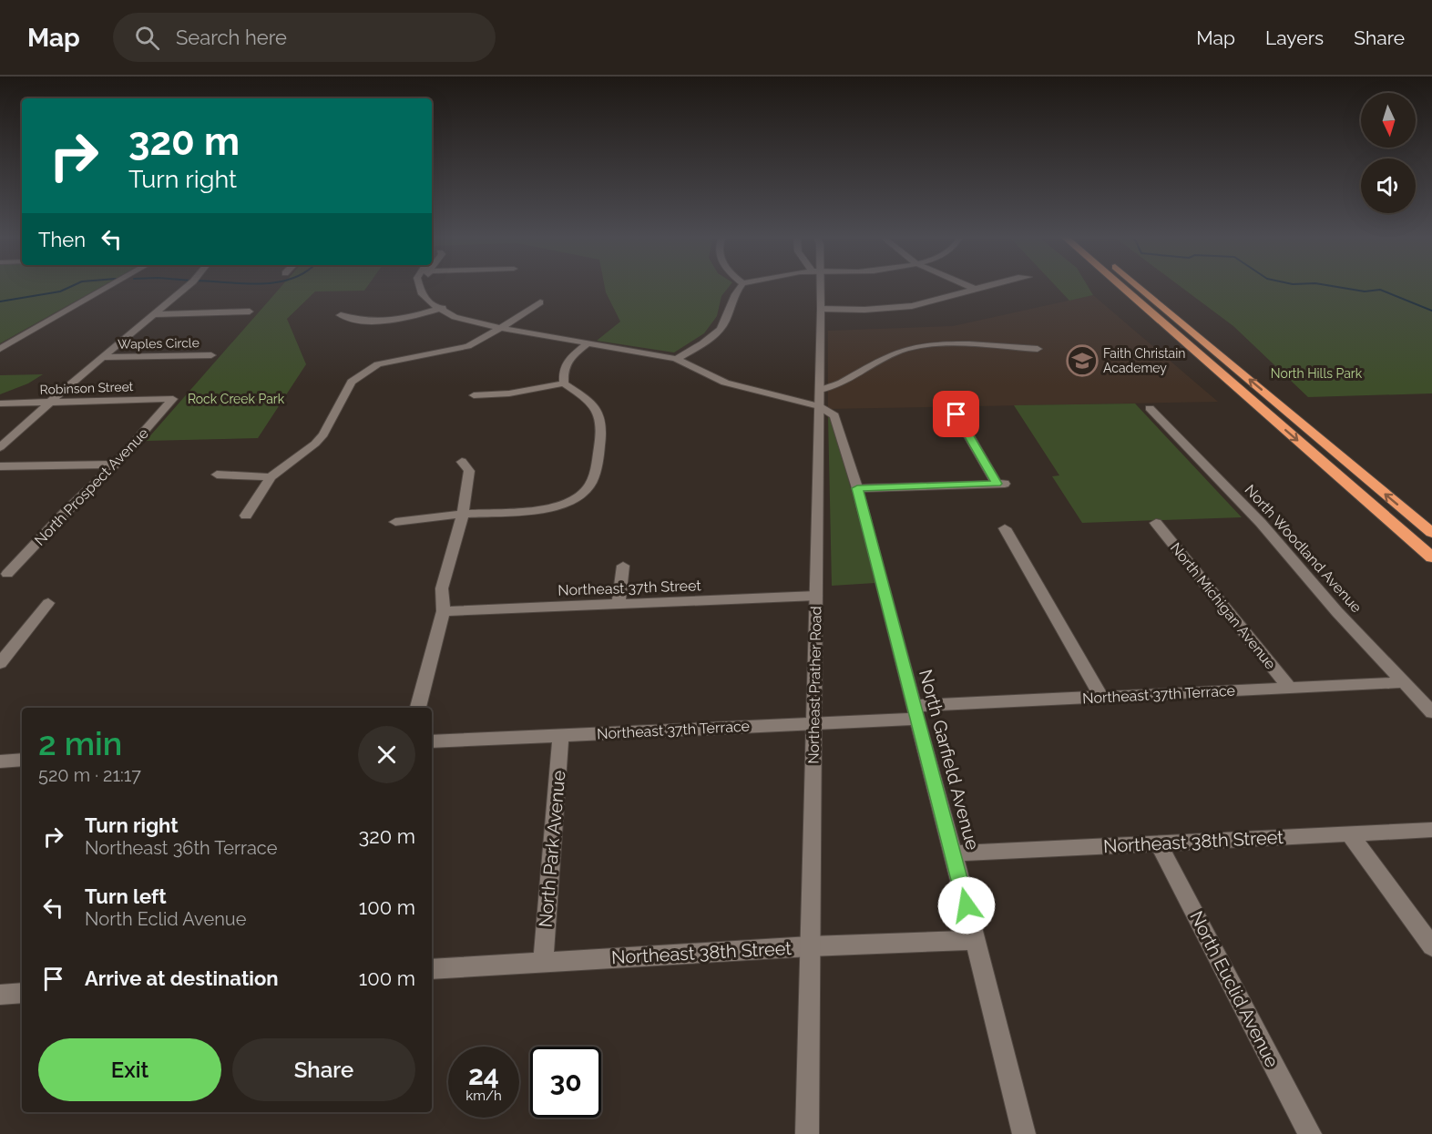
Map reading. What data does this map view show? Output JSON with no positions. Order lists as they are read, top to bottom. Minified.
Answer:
{"streets":{"street":["Waples Circle","Robinson Street","North Prospect Avenue","North Woodland Avenue","Northeast 37th Street","North Michigan Avenue","Northeast Prather Road","Northeast 37th Terrace","North Garfield Avenue","Northeast 38th Street","North Park Avenue","North Euclid Avenue"]},"crossings":[["Robinson Street","North Prospect Avenue"],["North Woodland Avenue","Northeast 37th Terrace"],["Northeast 37th Street","Northeast Prather Road"],["North Michigan Avenue","Northeast 37th Terrace"],["Northeast Prather Road","Northeast 37th Terrace"],["Northeast Prather Road","North Garfield Avenue"],["Northeast Prather Road","Northeast 38th Street"],["Northeast 37th Terrace","North Garfield Avenue"],["Northeast 37th Terrace","North Park Avenue"],["North Garfield Avenue","Northeast 38th Street"],["Northeast 38th Street","North Park Avenue"],["Northeast 38th Street","North Euclid Avenue"]],"parks":["North Hills Park","Rock Creek Park"],"places":{"school or university":["Faith Christain Academey"]},"north":"bottom","page":{"header":"Map","search":"Search here","nav":["Map","Layers","Share"],"turn":["320 m","Turn right"],"then":"Then","heading":["2 min","520 m · 21:17"],"list":[{"name":"Turn right","note":"Northeast 36th Terrace","value":"320 m"},{"name":"Turn left","note":"North Eclid Avenue","value":"100 m"},{"name":"Arrive at destination","value":"100 m"}],"buttons":["Exit","Share"],"speed":"24 km/h","limit":"30"}}
